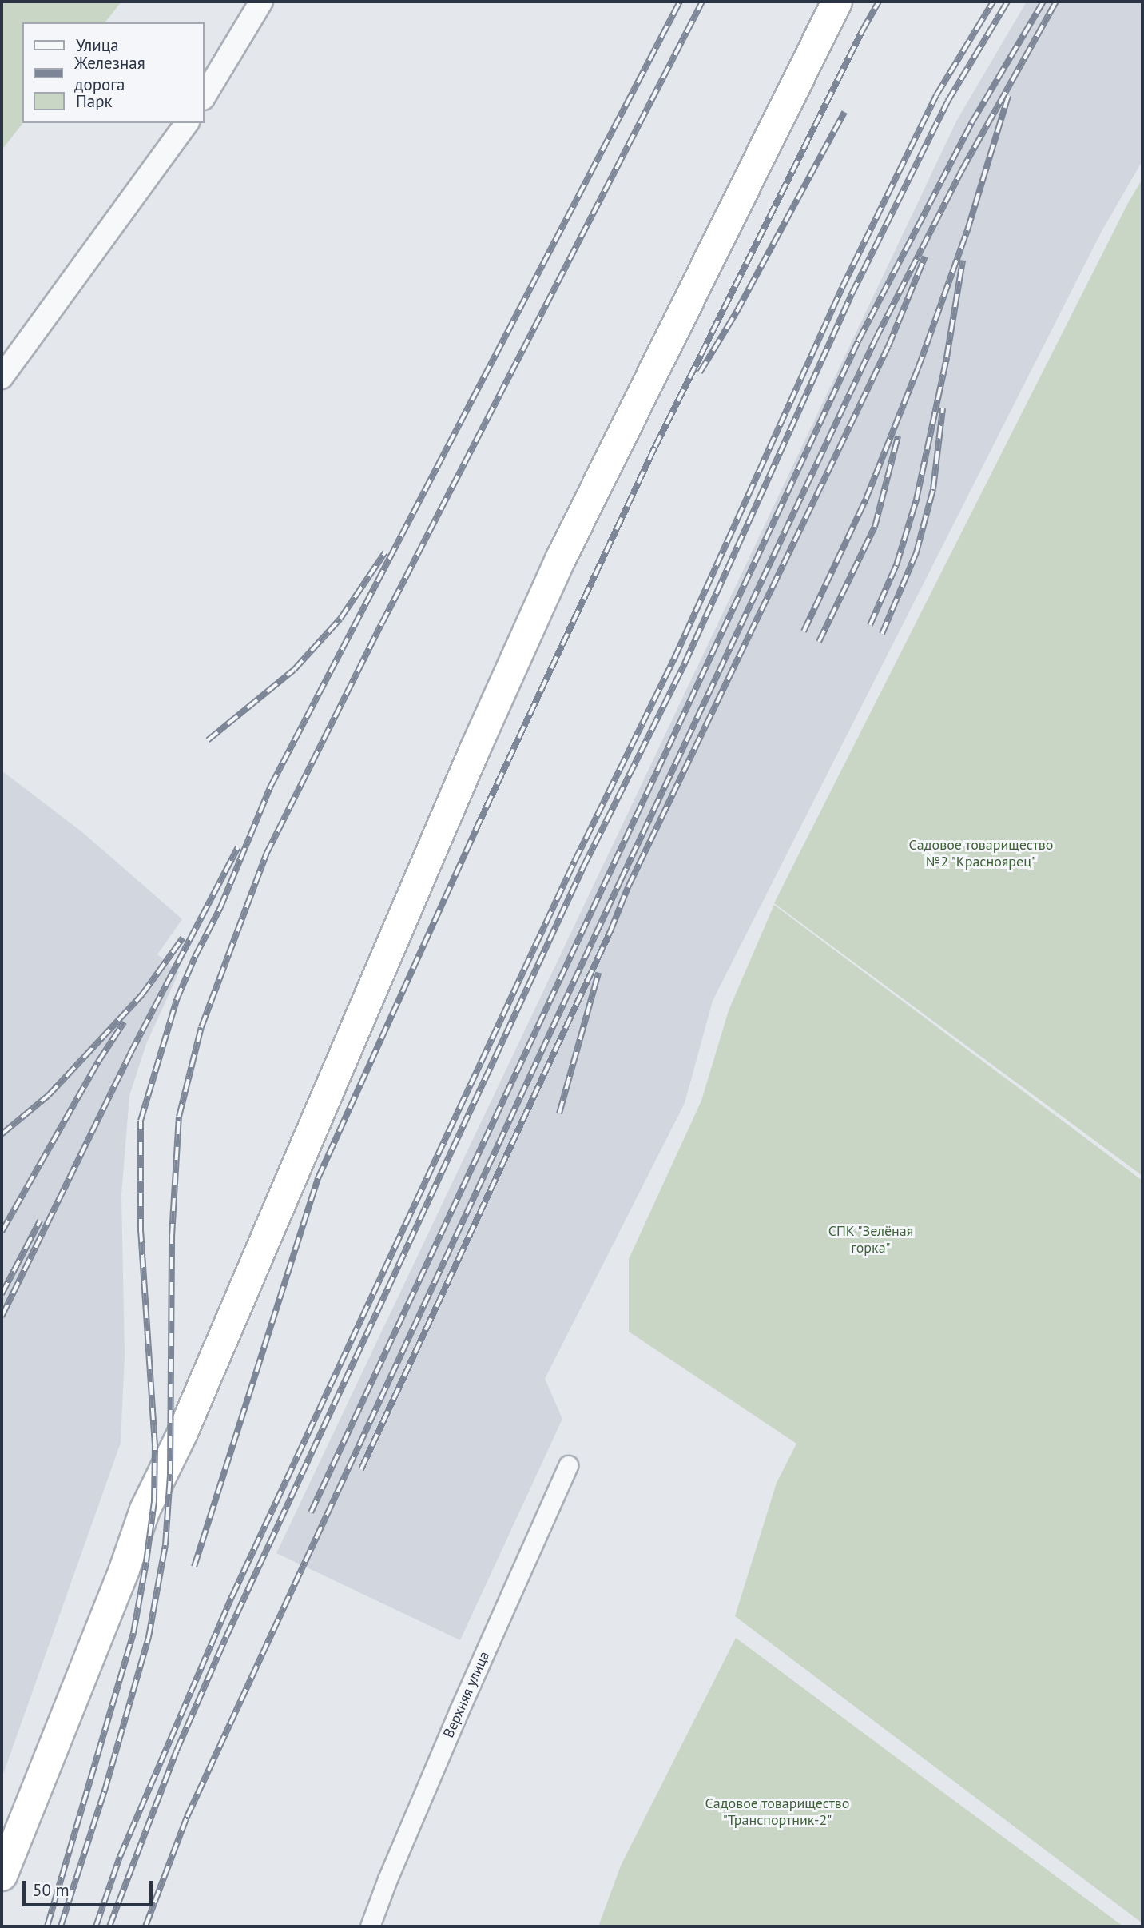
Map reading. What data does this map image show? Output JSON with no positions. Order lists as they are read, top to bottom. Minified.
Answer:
{"streets":{"street":["Верхняя улица"]},"parks":["Садовое товарищество №2 \"Красноярец\"","СПК \"Зелёная горка\"","Садовое товарищество \"Транспортник-2\""],"legend":["Улица","Железная дорога","Парк"],"scale_bar":"50 m"}
